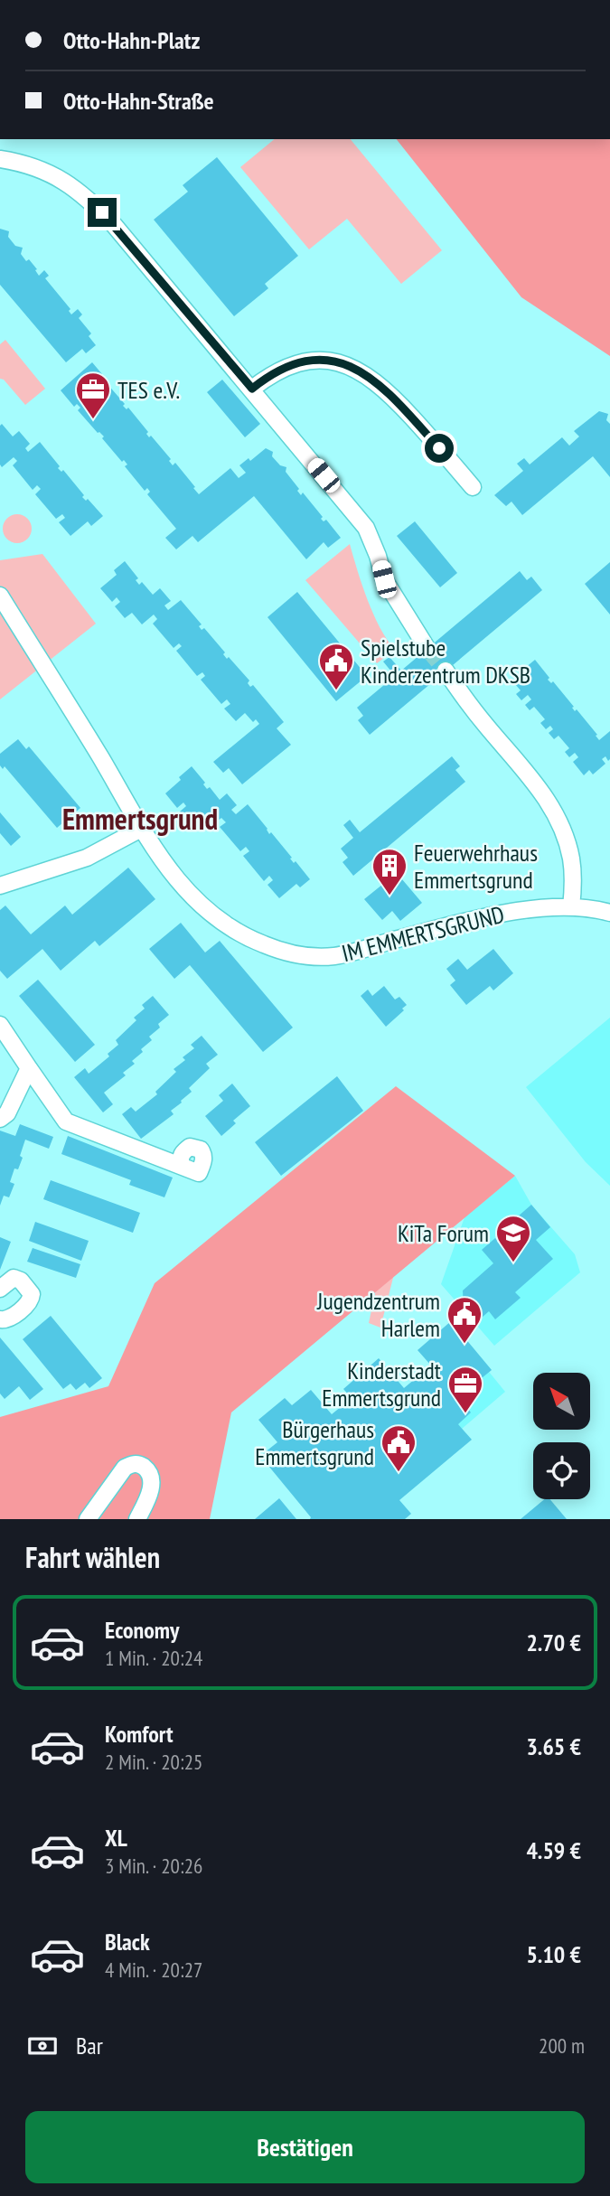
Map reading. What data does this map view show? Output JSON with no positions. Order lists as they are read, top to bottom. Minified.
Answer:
{"streets":{"street":["IM EMMERTSGRUND"]},"districts":["Emmertsgrund"],"places":{"office":["TES e.V.","Kinderstadt Emmertsgrund"],"public building":["Spielstube Kinderzentrum DKSB","Jugendzentrum Harlem","Bürgerhaus Emmertsgrund"],"building":["Feuerwehrhaus Emmertsgrund"],"school or university":["KiTa Forum"]},"north":"top left","page":{"banner":["Otto-Hahn-Platz","Otto-Hahn-Straße"],"heading":"Fahrt wählen","list":[{"name":"Economy","note":"1 Min. · 20:24","value":"2.70 €"},{"name":"Komfort","note":"2 Min. · 20:25","value":"3.65 €"},{"name":"XL","note":"3 Min. · 20:26","value":"4.59 €"},{"name":"Black","note":"4 Min. · 20:27","value":"5.10 €"}],"pay":["Bar","200 m"],"buttons":"Bestätigen"}}
